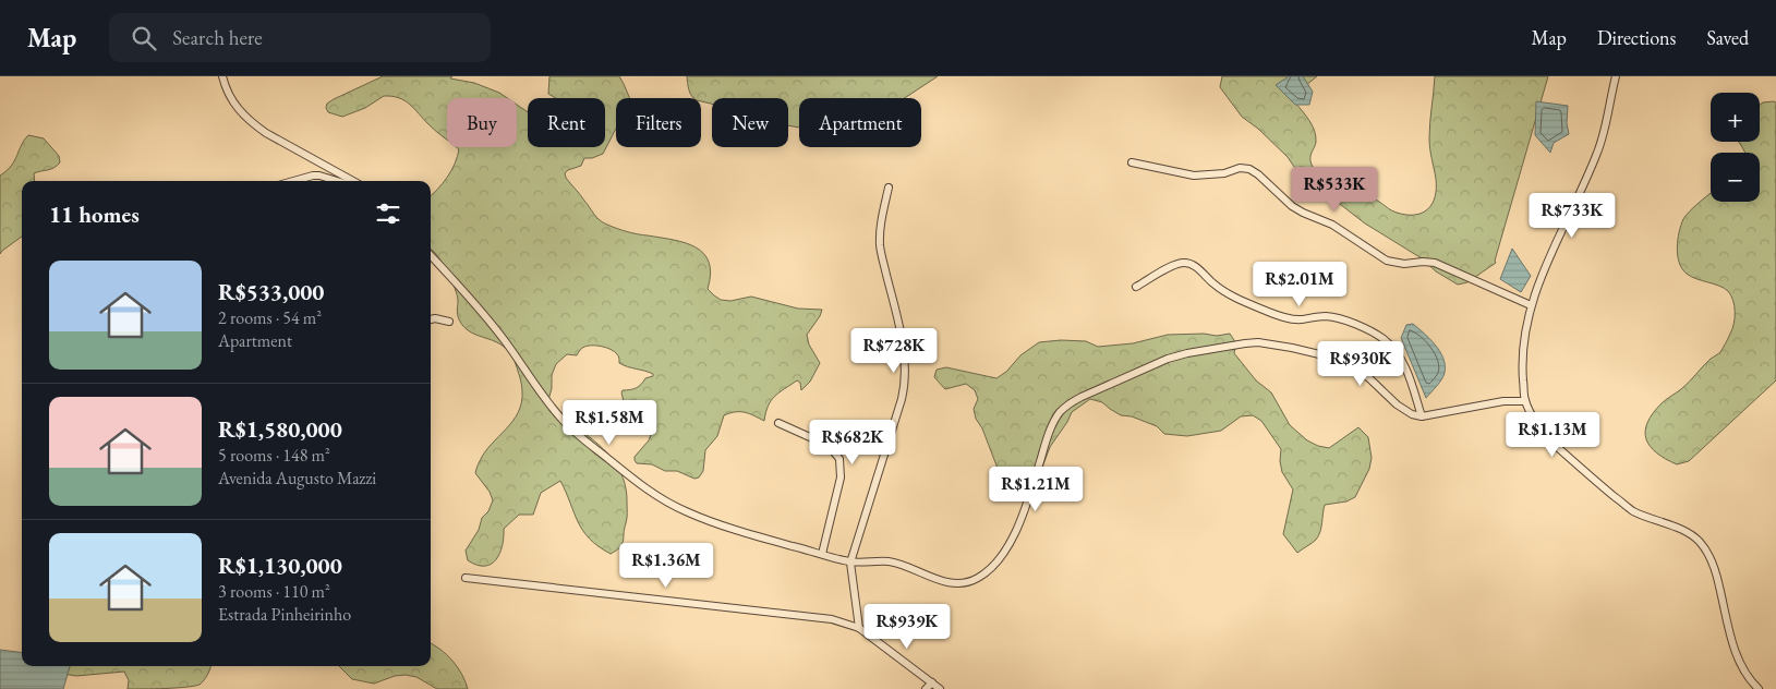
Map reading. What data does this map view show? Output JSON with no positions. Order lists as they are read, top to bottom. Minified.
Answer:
{"page":{"header":"Map","search":"Search here","nav":["Map","Directions","Saved"],"map_buttons":["+","−"],"chip":["Buy","Rent","Filters","New","Apartment"],"price":["R$533K","R$733K","R$2.01M","R$728K","R$930K","R$1.58M","R$1.13M","R$682K","R$1.21M","R$1.36M","R$939K"],"heading":"11 homes","list":[{"name":"R$533,000","note":"2 rooms · 54 m² · Apartment"},{"name":"R$1,580,000","note":"5 rooms · 148 m² · Avenida Augusto Mazzi"},{"name":"R$1,130,000","note":"3 rooms · 110 m² · Estrada Pinheirinho"}]}}
